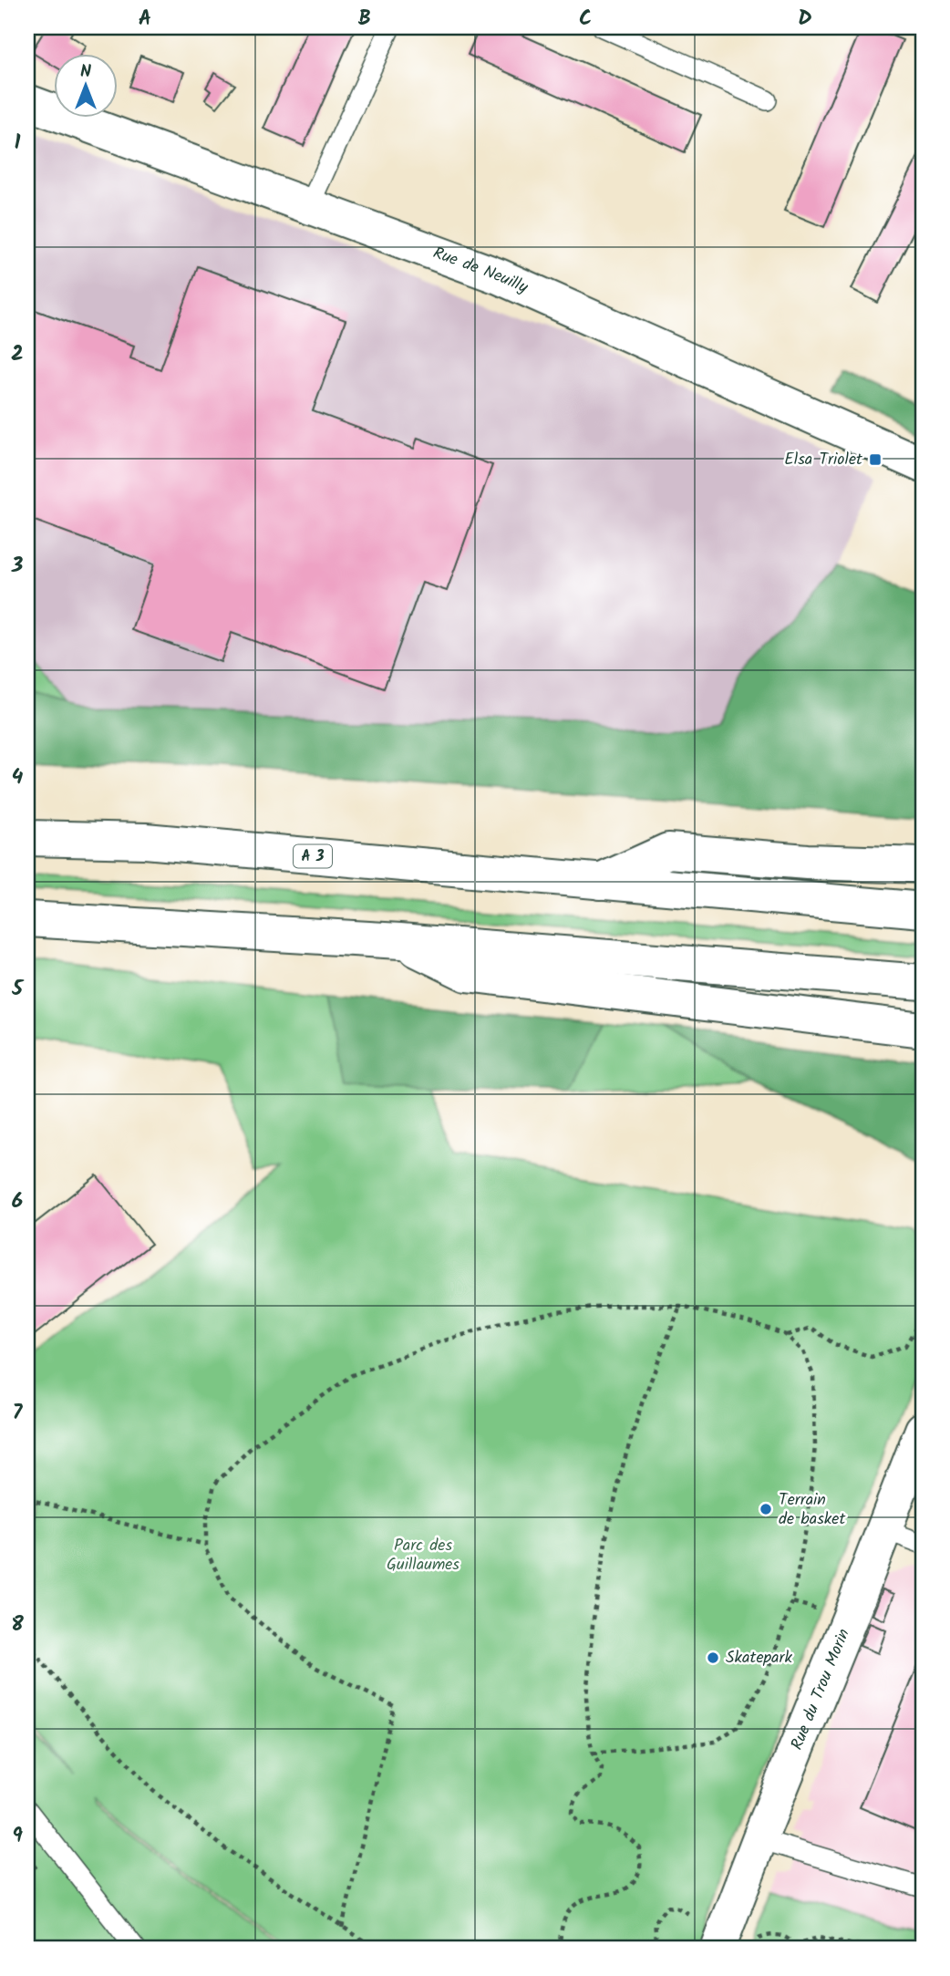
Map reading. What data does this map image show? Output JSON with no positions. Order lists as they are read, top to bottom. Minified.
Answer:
{"streets":{"main road":["Rue de Neuilly","A 3","Rue du Trou Morin"]},"parks":["Parc des Guillaumes"],"places":{"transit":["Elsa Triolet"],"other":["Terrain de basket","Skatepark"]},"north":"top","grid":{"columns":["A","B","C","D"],"rows":["1","2","3","4","5","6","7","8","9"]}}
